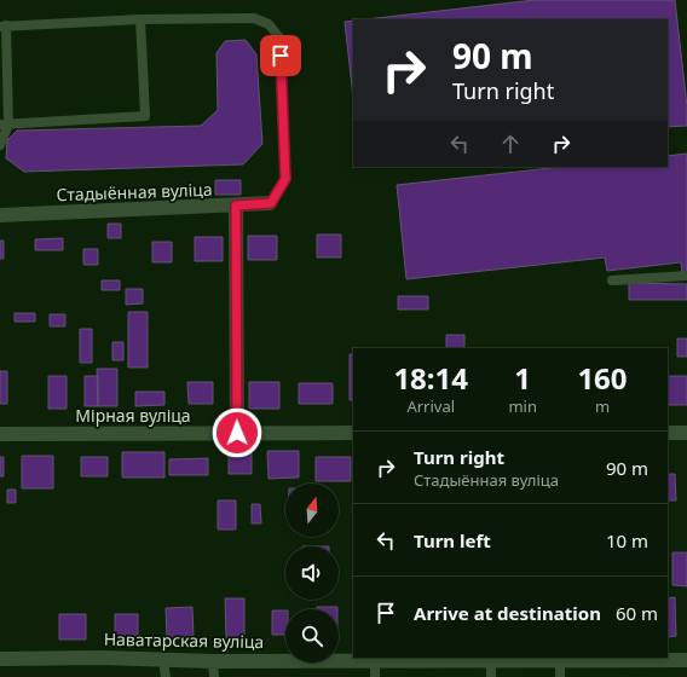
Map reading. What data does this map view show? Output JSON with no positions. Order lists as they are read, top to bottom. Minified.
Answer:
{"streets":{"street":["Стадыённая вуліца","Мірная вуліца","Наватарская вуліца"]},"north":"top","page":{"turn":["90 m","Turn right"],"eta":["18:14","Arrival","1","min","160","m"],"list":[{"name":"Turn right","note":"Стадыённая вуліца","value":"90 m"},{"name":"Turn left","value":"10 m"},{"name":"Arrive at destination","value":"60 m"}]}}
